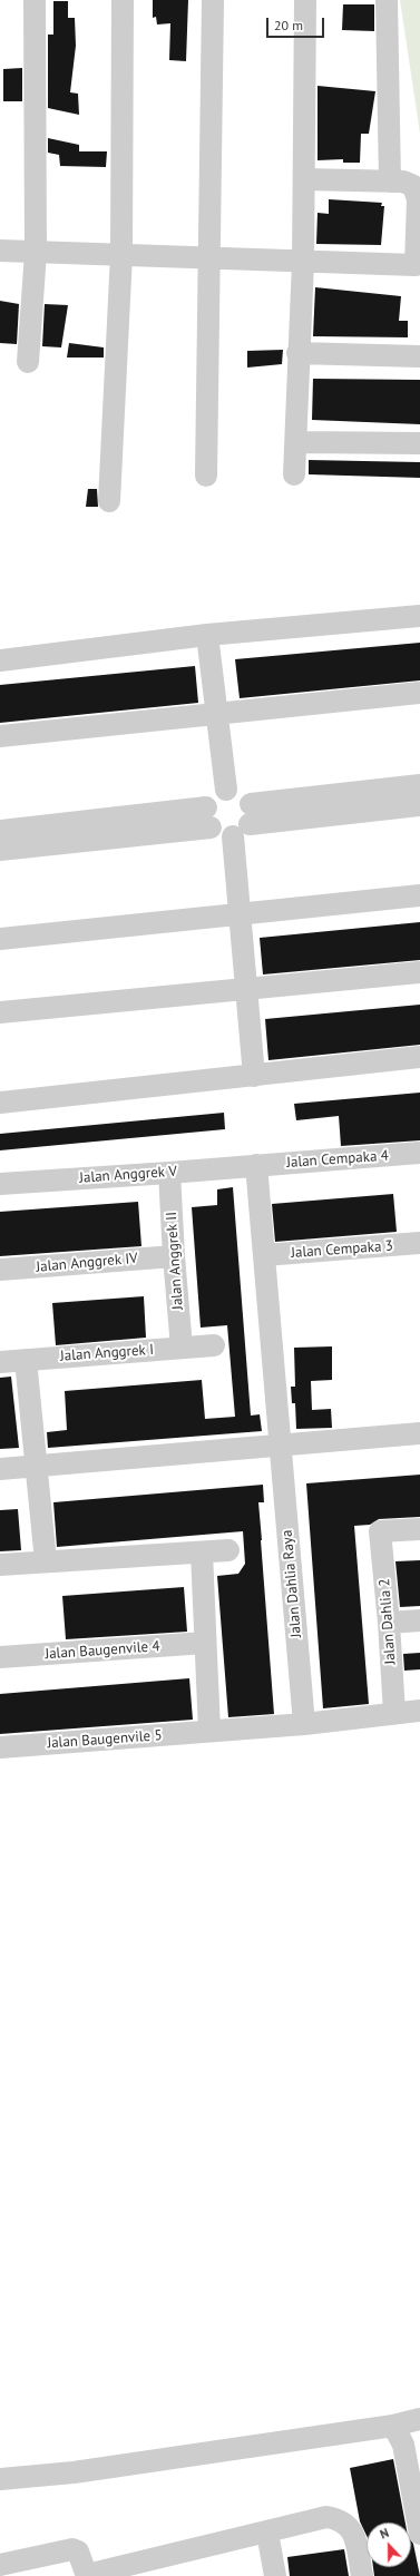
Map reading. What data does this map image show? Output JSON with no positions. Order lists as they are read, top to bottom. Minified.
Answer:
{"streets":{"street":["Jalan Cempaka 4","Jalan Anggrek V","Jalan Cempaka 3","Jalan Anggrek II","Jalan Anggrek IV","Jalan Anggrek I","Jalan Dahlia Raya","Jalan Dahlia 2","Jalan Baugenvile 4","Jalan Baugenvile 5"]},"crossings":[["Jalan Cempaka 4","Jalan Anggrek V"],["Jalan Cempaka 4","Jalan Dahlia Raya"],["Jalan Anggrek V","Jalan Anggrek II"],["Jalan Anggrek V","Jalan Dahlia Raya"],["Jalan Cempaka 3","Jalan Dahlia Raya"],["Jalan Anggrek II","Jalan Anggrek IV"],["Jalan Anggrek II","Jalan Anggrek I"],["Jalan Dahlia Raya","Jalan Baugenvile 5"],["Jalan Dahlia 2","Jalan Baugenvile 5"]],"scale_bar":"20 m","north":"top"}
